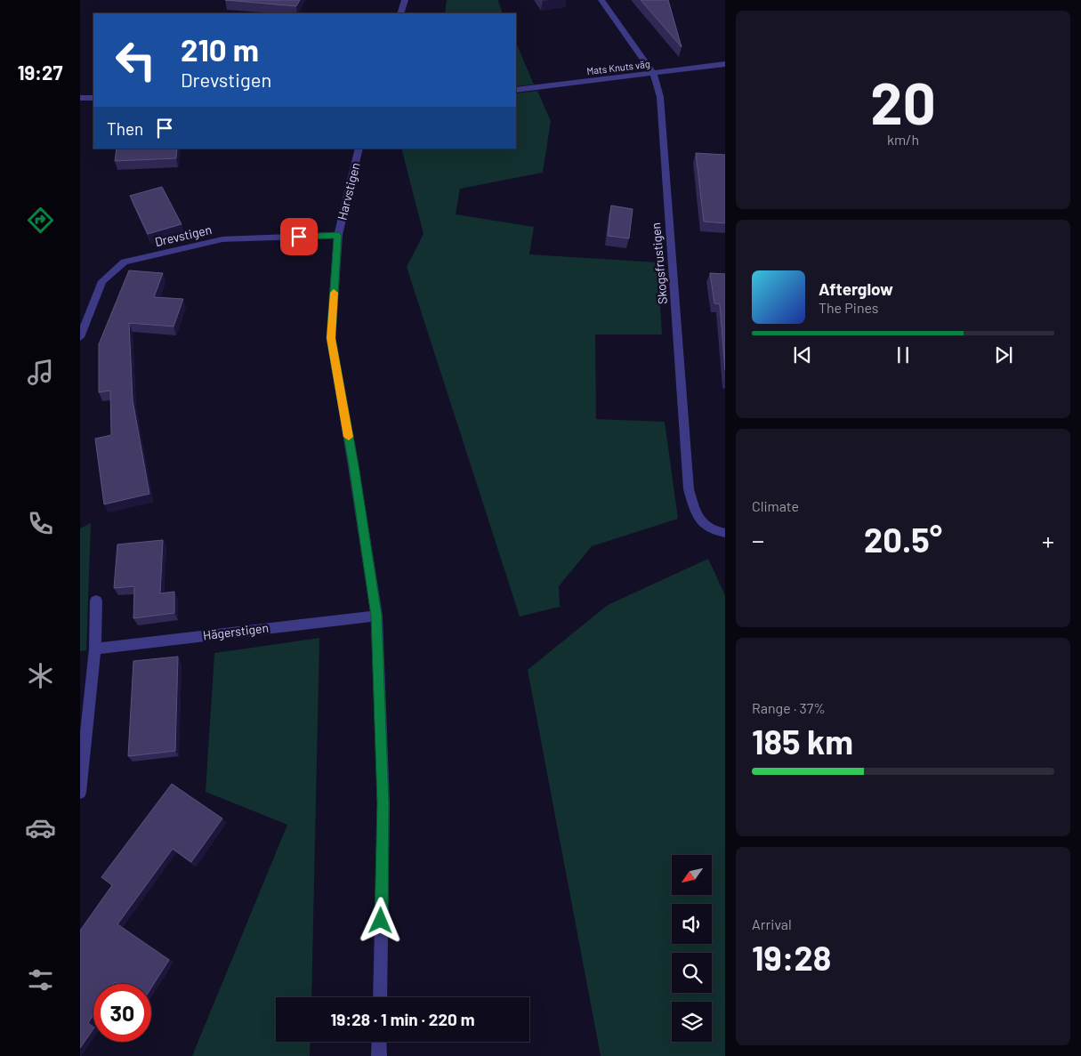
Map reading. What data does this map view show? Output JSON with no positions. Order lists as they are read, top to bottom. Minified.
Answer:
{"streets":{"street":["Mats Knuts väg","Harvstigen","Drevstigen","Skogsfrustigen","Hägerstigen"]},"crossings":[["Mats Knuts väg","Skogsfrustigen"],["Harvstigen","Drevstigen"],["Harvstigen","Hägerstigen"]],"north":"bottom left","page":{"tabs":"19:27","tile":[["20","km/h"],"Climate",["Range · 37%","185 km"],["Arrival","19:28"]],"turn":["210 m","Drevstigen"],"then":"Then","song":["Afterglow","The Pines"],"heat":["−","20.5°","+"],"limit":"30","trip":"19:28 · 1 min · 220 m"}}
